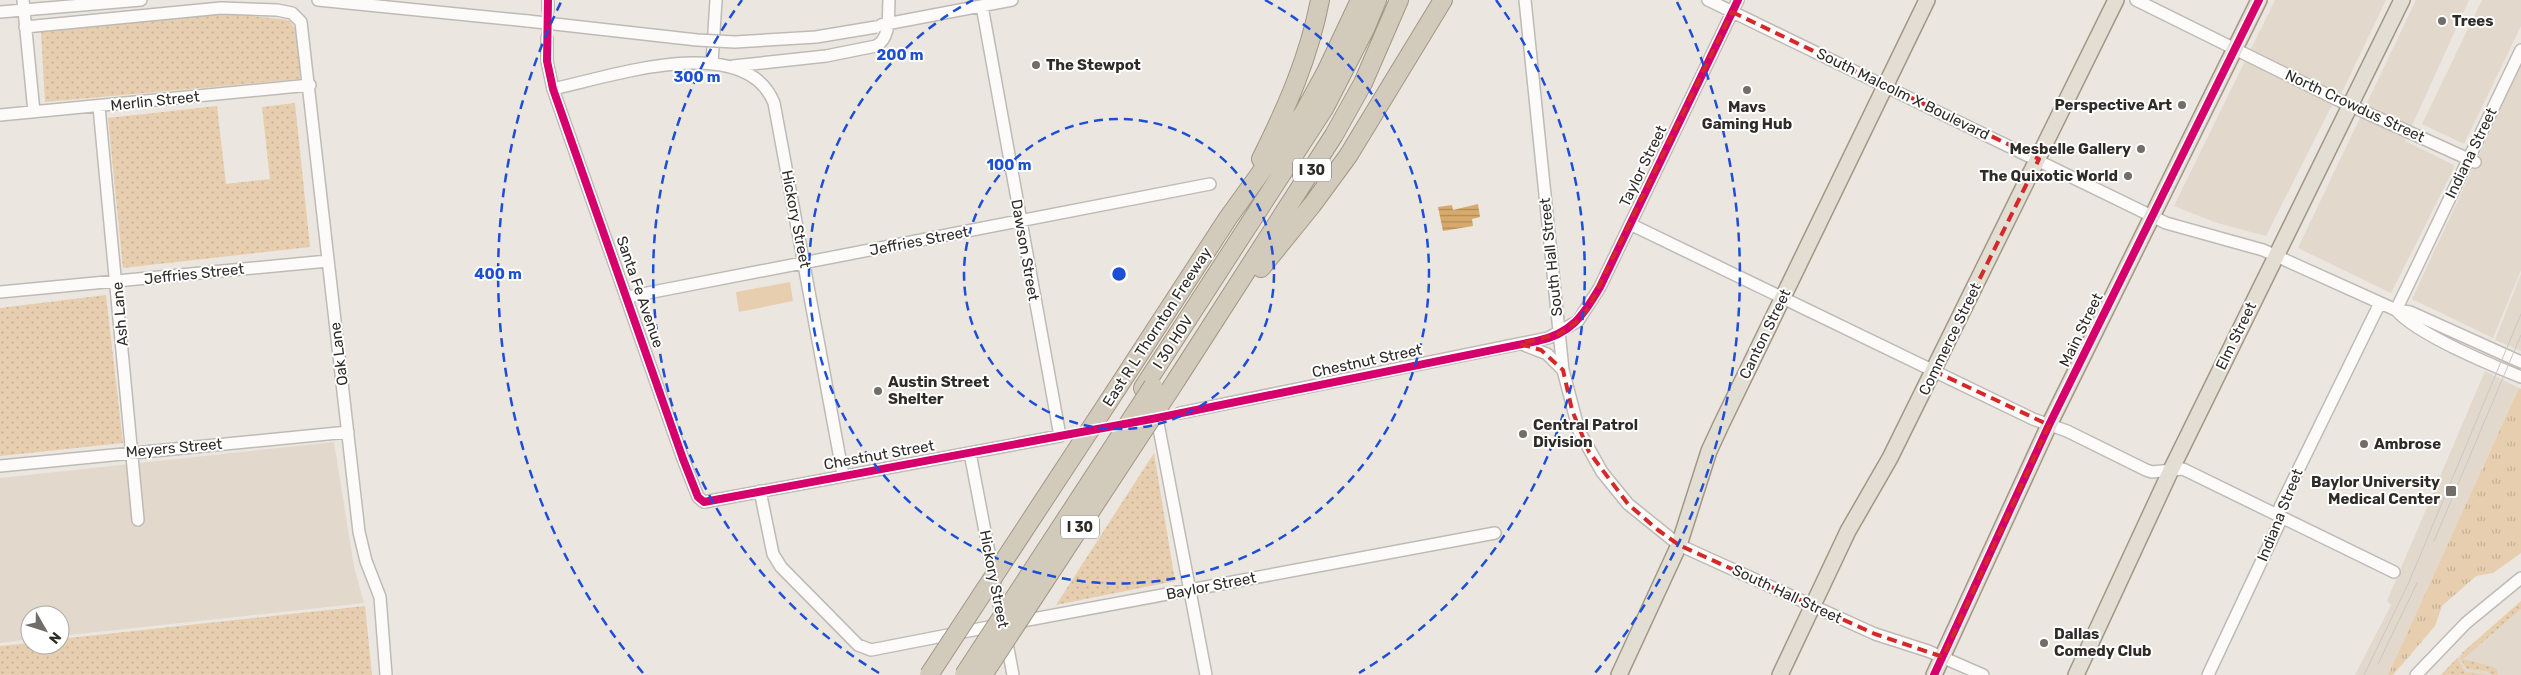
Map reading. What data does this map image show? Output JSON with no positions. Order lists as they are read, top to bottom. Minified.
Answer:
{"streets":{"highway":["I 30","East R L Thornton Freeway","I 30 HOV"],"main road":["Main Street","Canton Street","Elm Street","Commerce Street"],"street":["South Malcolm X Boulevard","Merlin Street","North Crowdus Street","Indiana Street","Taylor Street","Hickory Street","Jeffries Street","Dawson Street","South Hall Street","Santa Fe Avenue","Ash Lane","Oak Lane","Chestnut Street","Meyers Street","Baylor Street"]},"crossings":[["South Malcolm X Boulevard","Indiana Street"],["South Malcolm X Boulevard","Taylor Street"],["South Malcolm X Boulevard","Main Street"],["South Malcolm X Boulevard","Canton Street"],["South Malcolm X Boulevard","Elm Street"],["South Malcolm X Boulevard","Commerce Street"],["Merlin Street","Ash Lane"],["Merlin Street","Oak Lane"],["North Crowdus Street","Indiana Street"],["North Crowdus Street","Main Street"],["North Crowdus Street","Elm Street"],["Taylor Street","South Hall Street"],["Taylor Street","Chestnut Street"],["Hickory Street","Jeffries Street"],["Hickory Street","Chestnut Street"],["Hickory Street","Baylor Street"],["Jeffries Street","Dawson Street"],["Jeffries Street","Santa Fe Avenue"],["Jeffries Street","Ash Lane"],["Jeffries Street","Oak Lane"],["Dawson Street","Chestnut Street"],["South Hall Street","Main Street"],["South Hall Street","Canton Street"],["South Hall Street","Commerce Street"],["South Hall Street","Chestnut Street"],["Santa Fe Avenue","Chestnut Street"],["Ash Lane","Meyers Street"],["Oak Lane","Meyers Street"],["Chestnut Street","Baylor Street"]],"places":{"other":["Trees","The Stewpot","Mavs Gaming Hub","Perspective Art","Mesbelle Gallery","The Quixotic World","Austin Street Shelter","Central Patrol Division","Ambrose","Dallas Comedy Club"],"transit":["Baylor University Medical Center"]},"north":"bottom right","rings":["200 m","300 m","100 m","400 m"]}
